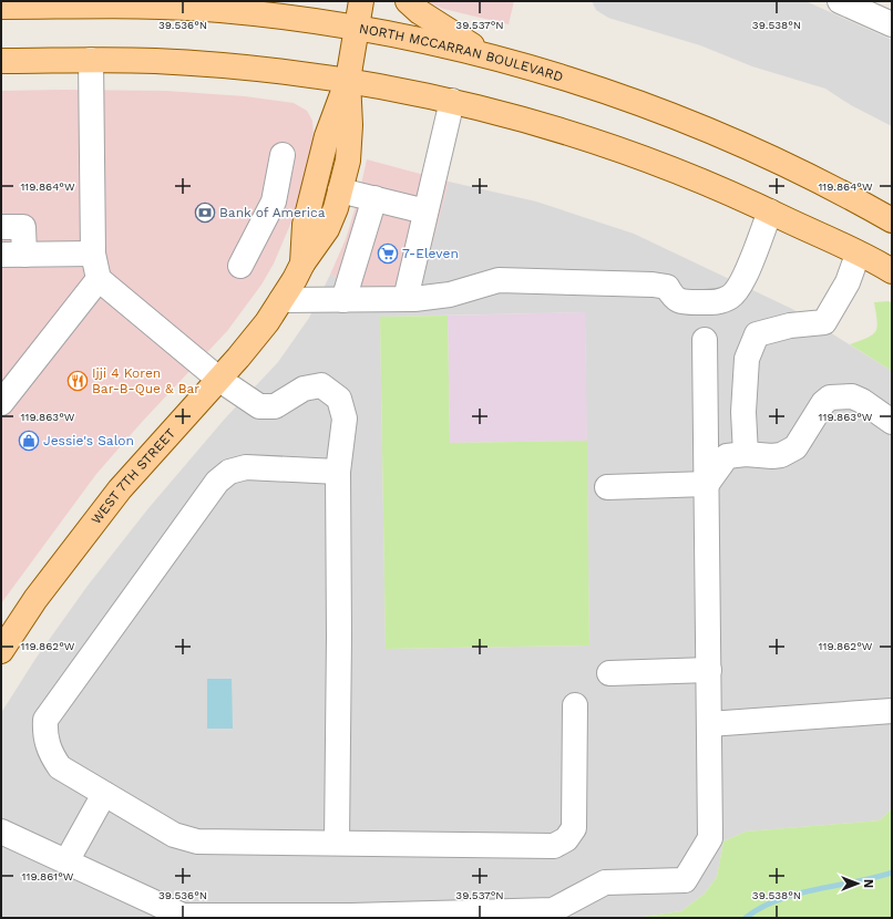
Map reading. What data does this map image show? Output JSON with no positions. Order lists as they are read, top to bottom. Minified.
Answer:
{"streets":{"main road":["NORTH MCCARRAN BOULEVARD","WEST 7TH STREET"]},"crossings":[["NORTH MCCARRAN BOULEVARD","WEST 7TH STREET"]],"places":{"bank":["Bank of America"],"supermarket":["7-Eleven"],"restaurant":["Ijji 4 Koren Bar-B-Que & Bar"],"shop":["Jessie's Salon"]},"north":"right","coordinates":["39.536°N","39.537°N","39.538°N","119.864°W","119.863°W","119.862°W","119.861°W"]}
